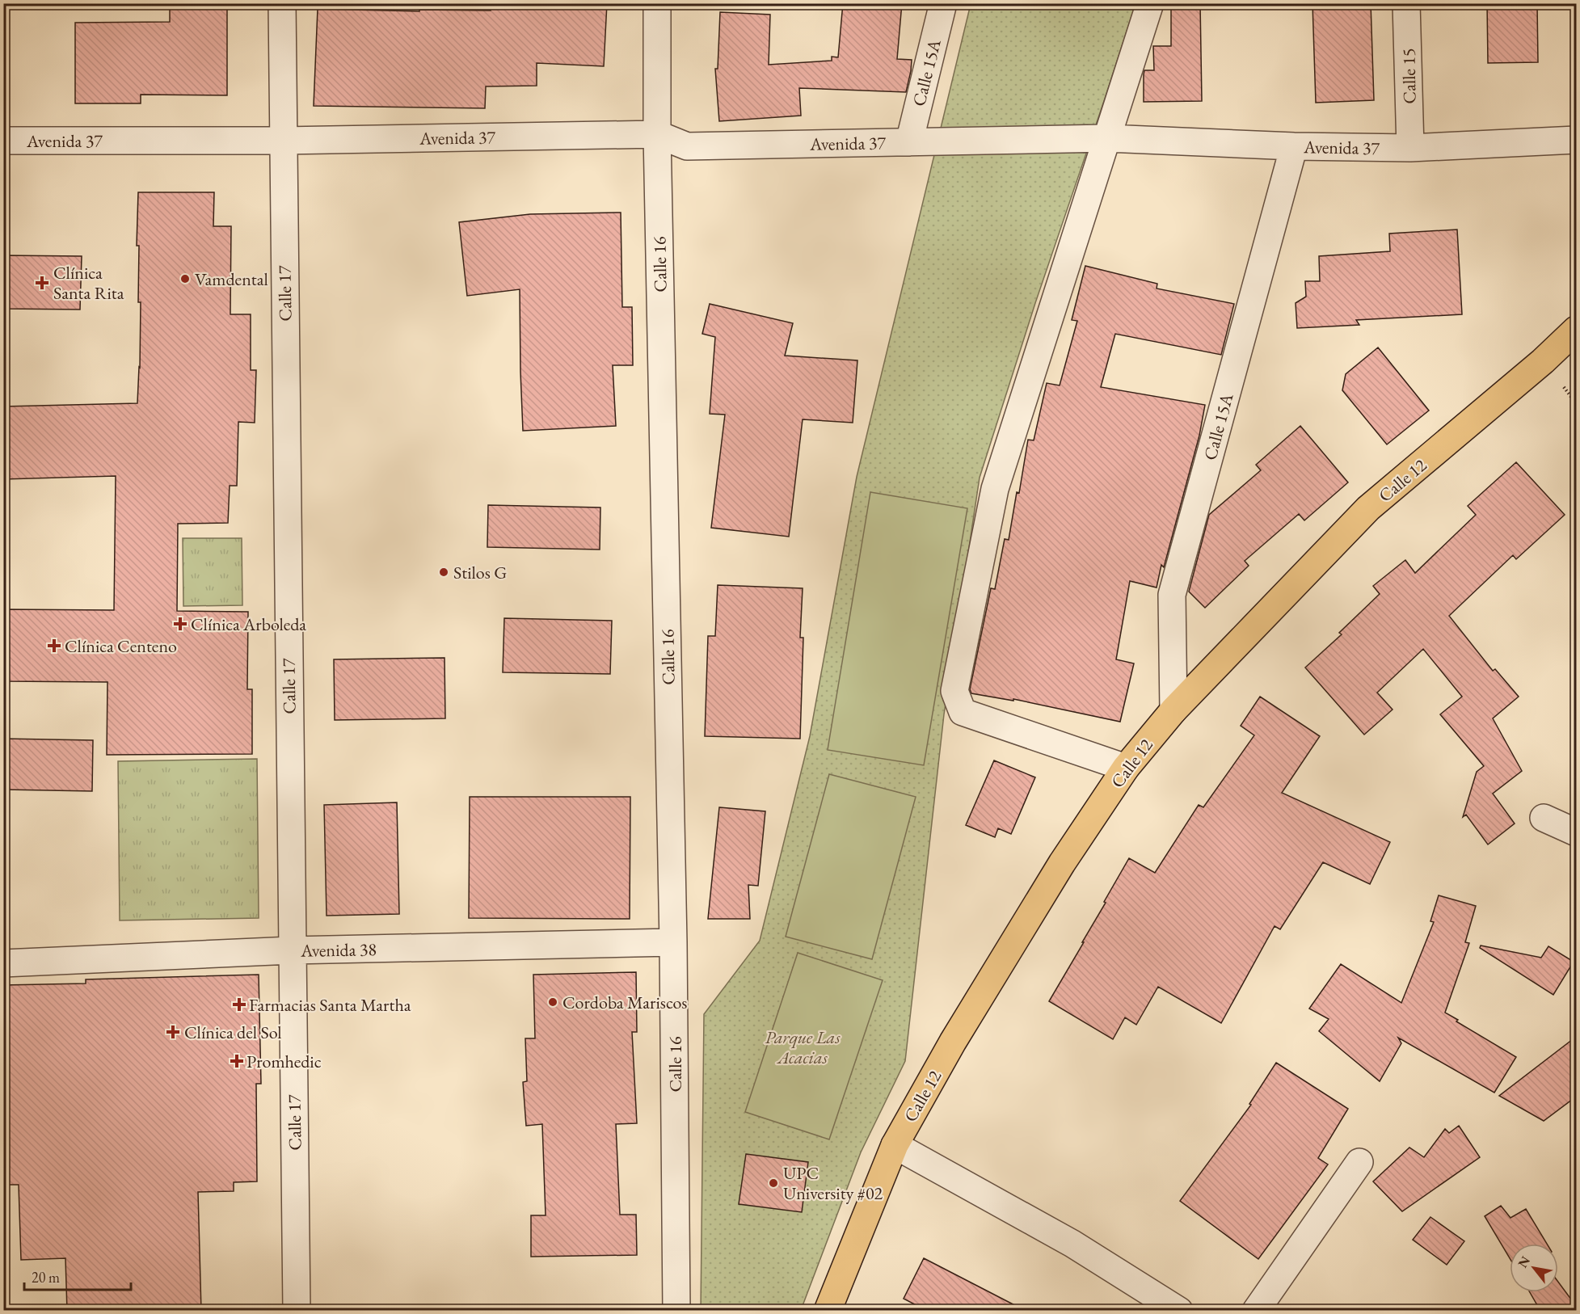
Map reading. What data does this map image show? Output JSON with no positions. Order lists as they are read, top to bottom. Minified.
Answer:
{"streets":{"main road":["Calle 12"],"street":["Calle 15A","Calle 15","Avenida 37","Calle 16","Calle 17","Avenida 38"]},"crossings":[["Calle 15A","Avenida 37"],["Calle 15A","Calle 12"],["Calle 15","Avenida 37"],["Avenida 37","Calle 16"],["Avenida 37","Calle 17"],["Calle 16","Avenida 38"],["Calle 17","Avenida 38"]],"parks":["Parque Las Acacias"],"places":{"other":["Vamdental","Stilos G","Cordoba Mariscos","UPC University #02"],"health":["Clínica Santa Rita","Clínica Arboleda","Clínica Centeno","Farmacias Santa Martha","Clínica del Sol","Promhedic"]},"scale_bar":"20 m","north":"top left"}
